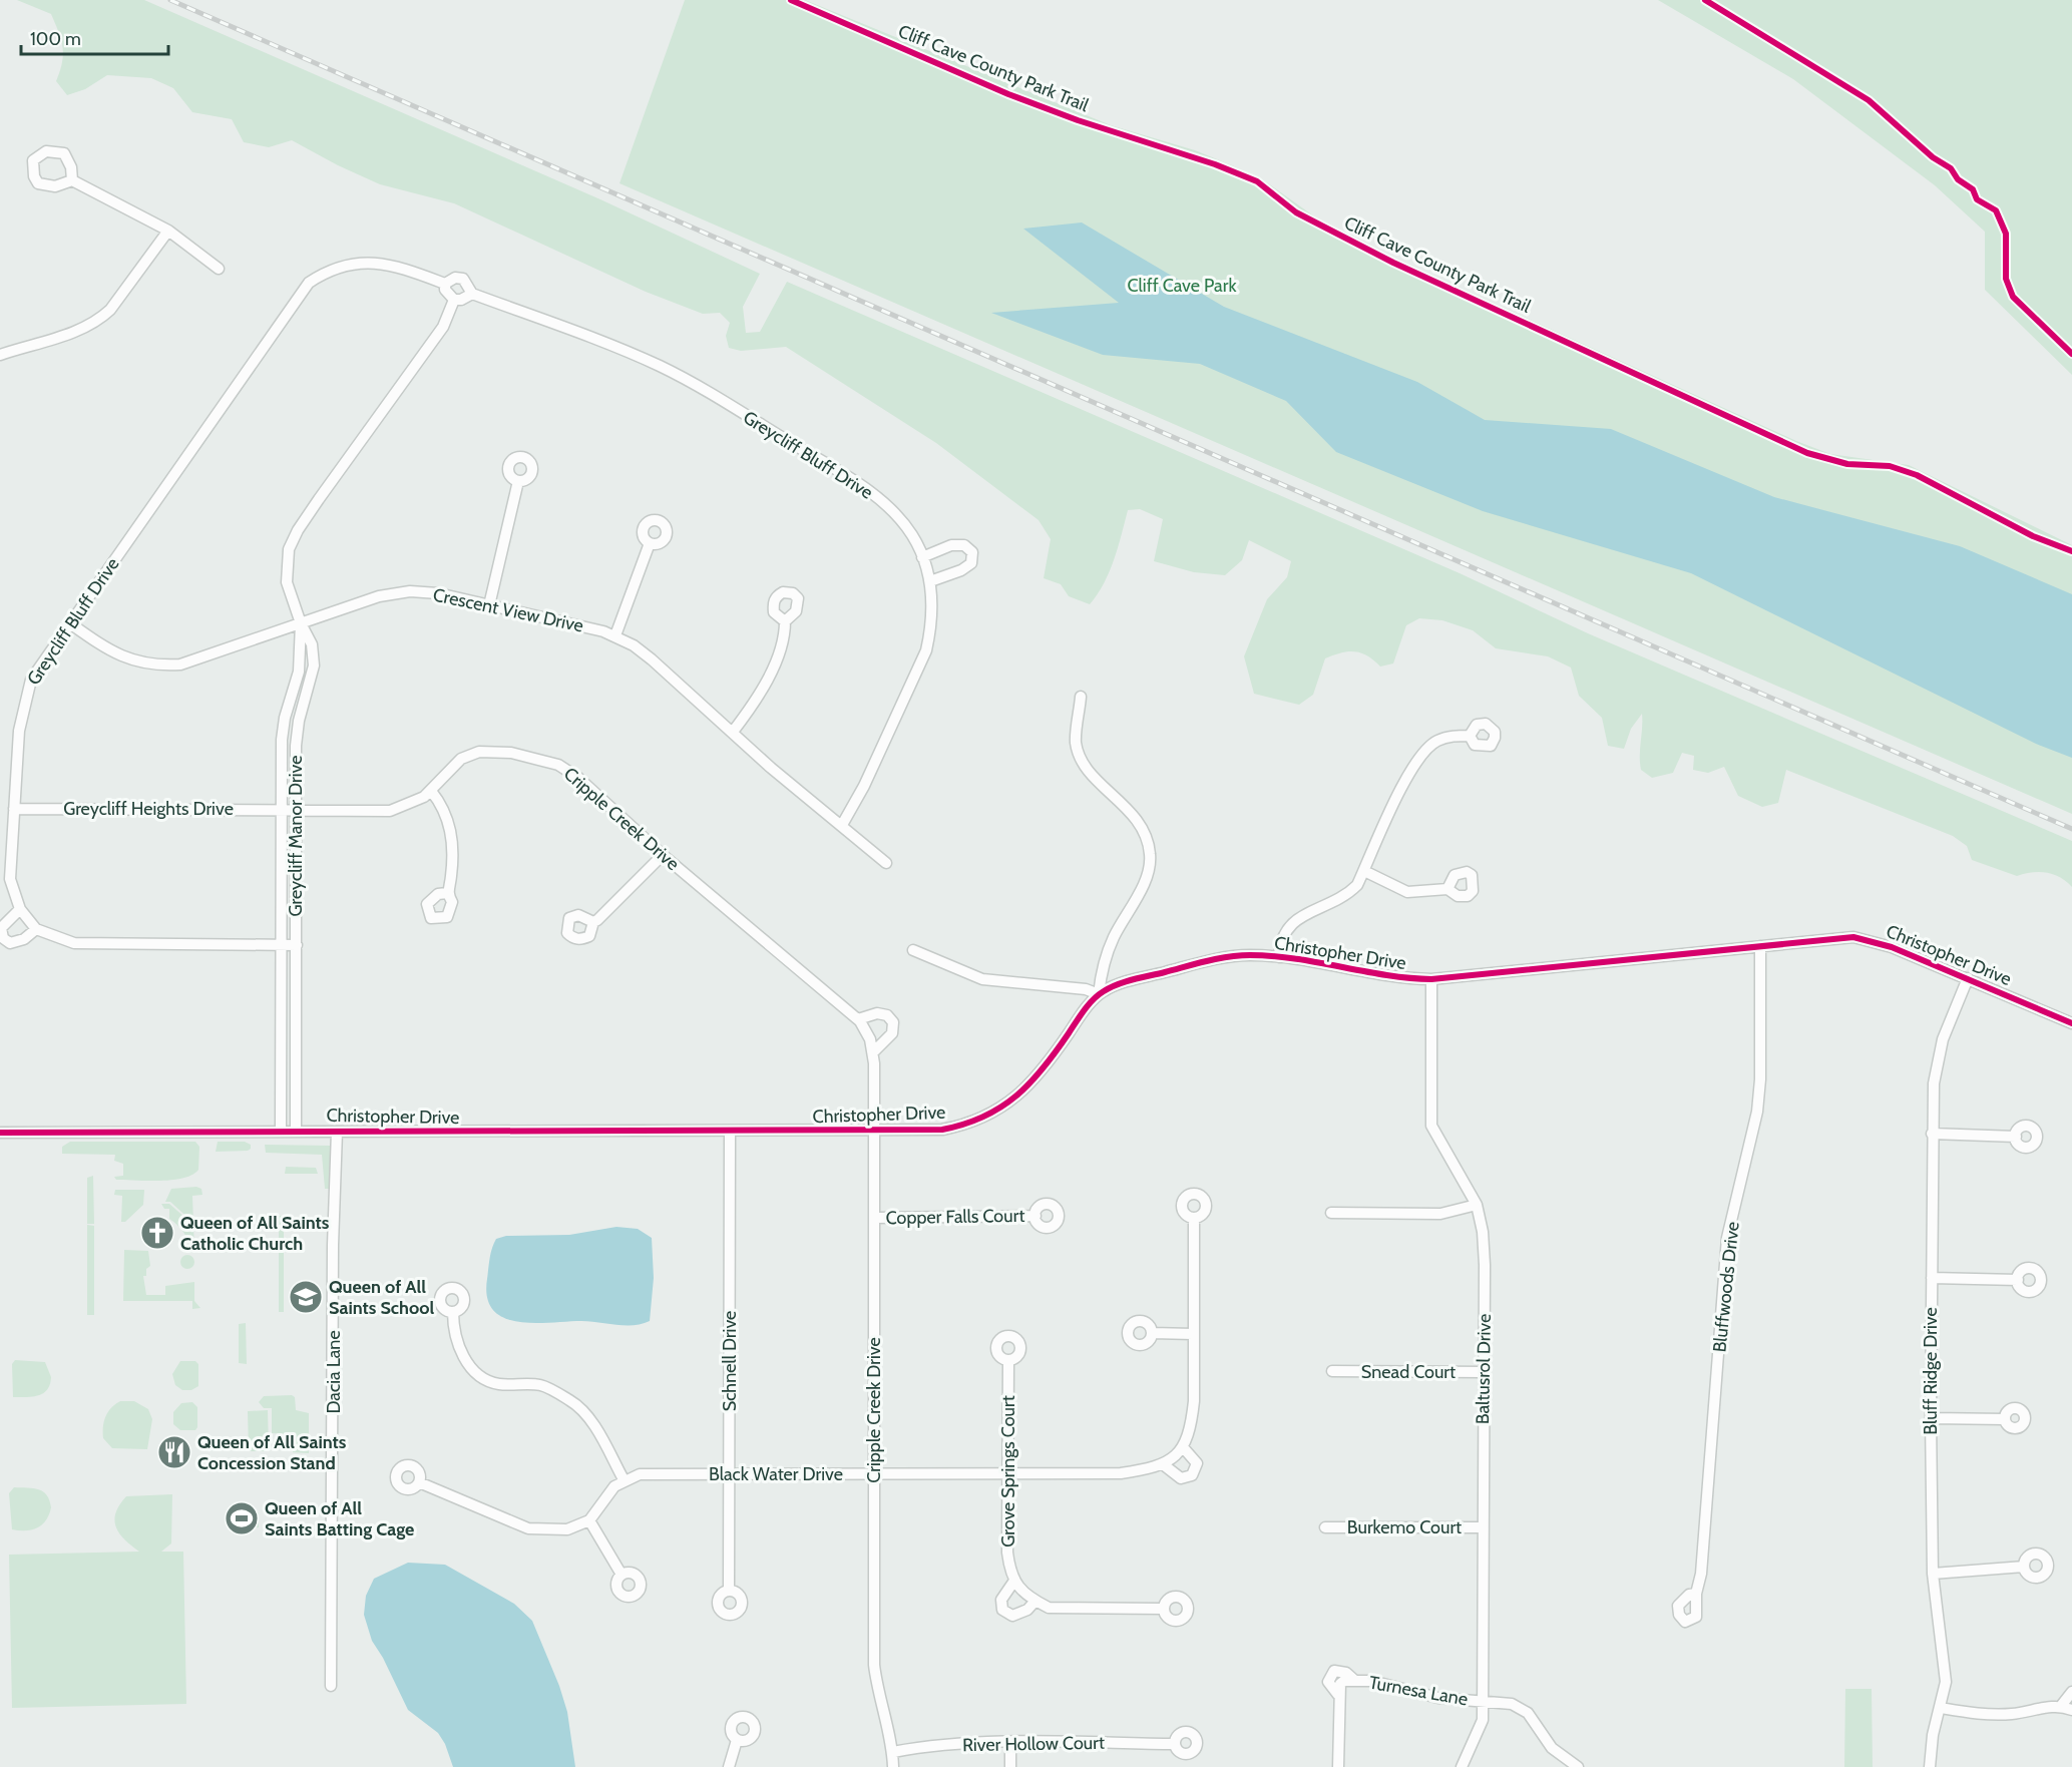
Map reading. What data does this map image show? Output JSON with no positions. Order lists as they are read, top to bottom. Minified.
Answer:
{"streets":{"street":["Greycliff Bluff Drive","Crescent View Drive","Greycliff Heights Drive","Cripple Creek Drive","Greycliff Manor Drive","Christopher Drive","Copper Falls Court","Bluffwoods Drive","Schnell Drive","Baltusrol Drive","Bluff Ridge Drive","Dacia Lane","Snead Court","Grove Springs Court","Black Water Drive","Burkemo Court","Turnesa Lane","River Hollow Court"],"cycle path":["Cliff Cave County Park Trail"]},"crossings":[["Greycliff Bluff Drive","Crescent View Drive"],["Greycliff Bluff Drive","Greycliff Heights Drive"],["Greycliff Bluff Drive","Greycliff Manor Drive"],["Crescent View Drive","Greycliff Manor Drive"],["Greycliff Heights Drive","Cripple Creek Drive"],["Greycliff Heights Drive","Greycliff Manor Drive"],["Cripple Creek Drive","Greycliff Manor Drive"],["Cripple Creek Drive","Christopher Drive"],["Cripple Creek Drive","Copper Falls Court"],["Cripple Creek Drive","Black Water Drive"],["Cripple Creek Drive","River Hollow Court"],["Greycliff Manor Drive","Christopher Drive"],["Christopher Drive","Bluffwoods Drive"],["Christopher Drive","Schnell Drive"],["Christopher Drive","Baltusrol Drive"],["Christopher Drive","Bluff Ridge Drive"],["Christopher Drive","Dacia Lane"],["Schnell Drive","Black Water Drive"],["Baltusrol Drive","Snead Court"],["Baltusrol Drive","Burkemo Court"],["Baltusrol Drive","Turnesa Lane"],["Grove Springs Court","Black Water Drive"]],"parks":["Cliff Cave Park"],"places":{"church":["Queen of All Saints Catholic Church"],"school or university":["Queen of All Saints School"],"restaurant":["Queen of All Saints Concession Stand"],"sports":["Queen of All Saints Batting Cage"]},"scale_bar":"100 m"}
